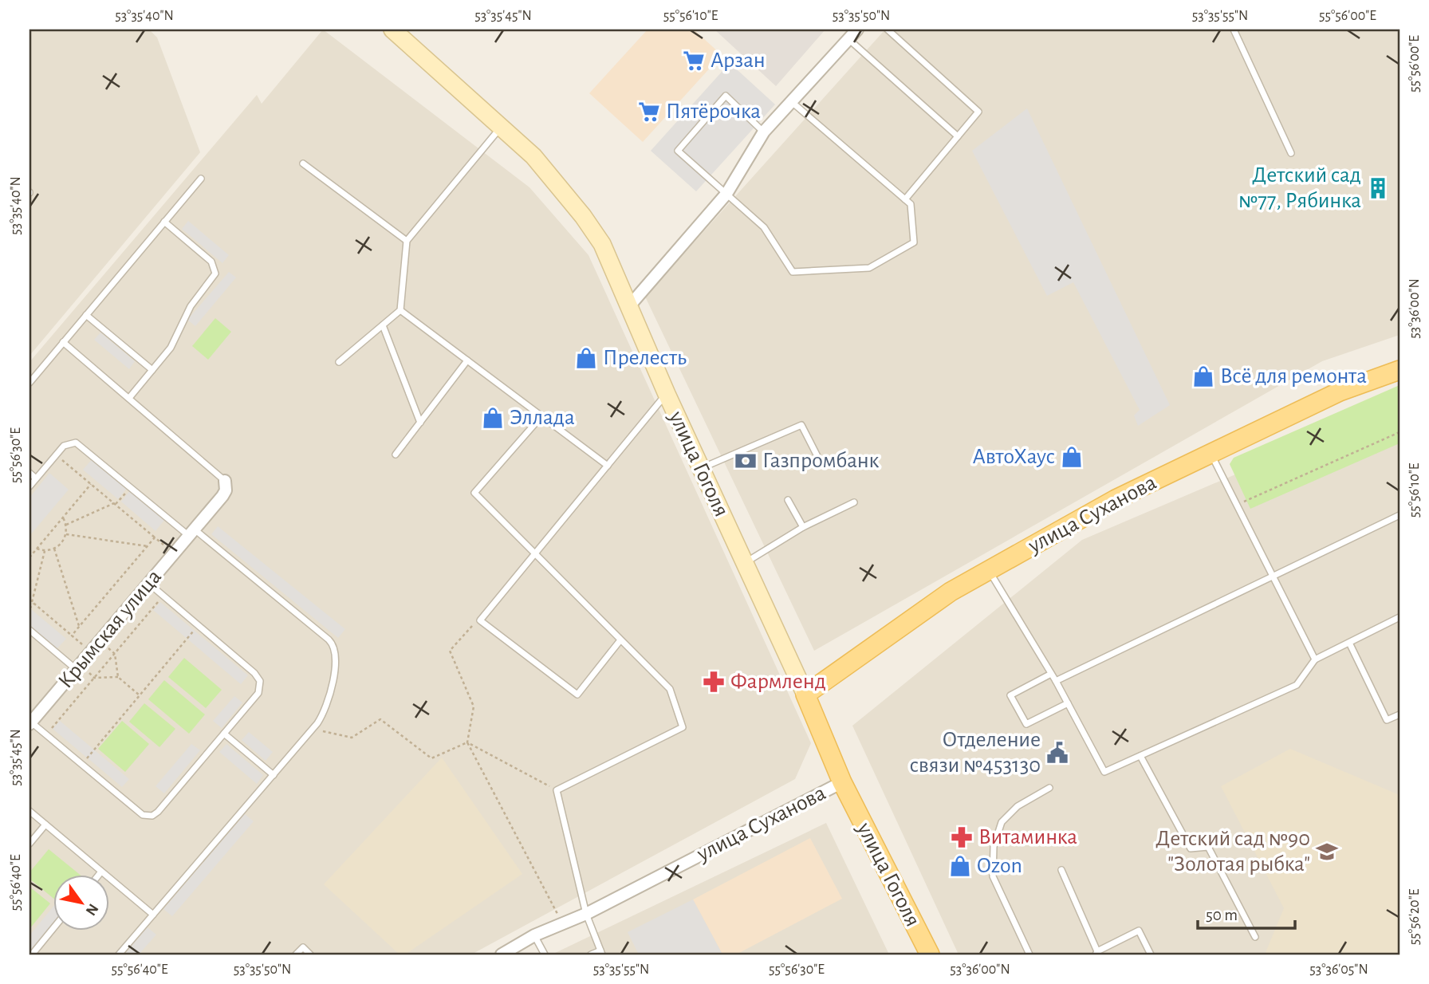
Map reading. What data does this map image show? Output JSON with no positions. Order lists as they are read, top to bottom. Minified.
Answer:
{"streets":{"main road":["улица Гоголя","улица Суханова"],"street":["Крымская улица"]},"crossings":[["улица Гоголя","улица Суханова"]],"places":{"supermarket":["Арзан","Пятёрочка"],"building":["Детский сад №77, Рябинка"],"shop":["Прелесть","Всё для ремонта","Эллада","АвтоХаус","Ozon"],"bank":["Газпромбанк"],"pharmacy":["Фармленд","Витаминка"],"public building":["Отделение связи №453130"],"school or university":["Детский сад №90 \"Золотая рыбка\""]},"scale_bar":"50 m","north":"bottom right","coordinates":["53°35'40\"N","53°35'45\"N","55°56'10\"E","53°35'50\"N","53°35'55\"N","55°56'00\"E","53°36'00\"N","55°56'30\"E","55°56'40\"E","55°56'20\"E","53°36'05\"N"]}
